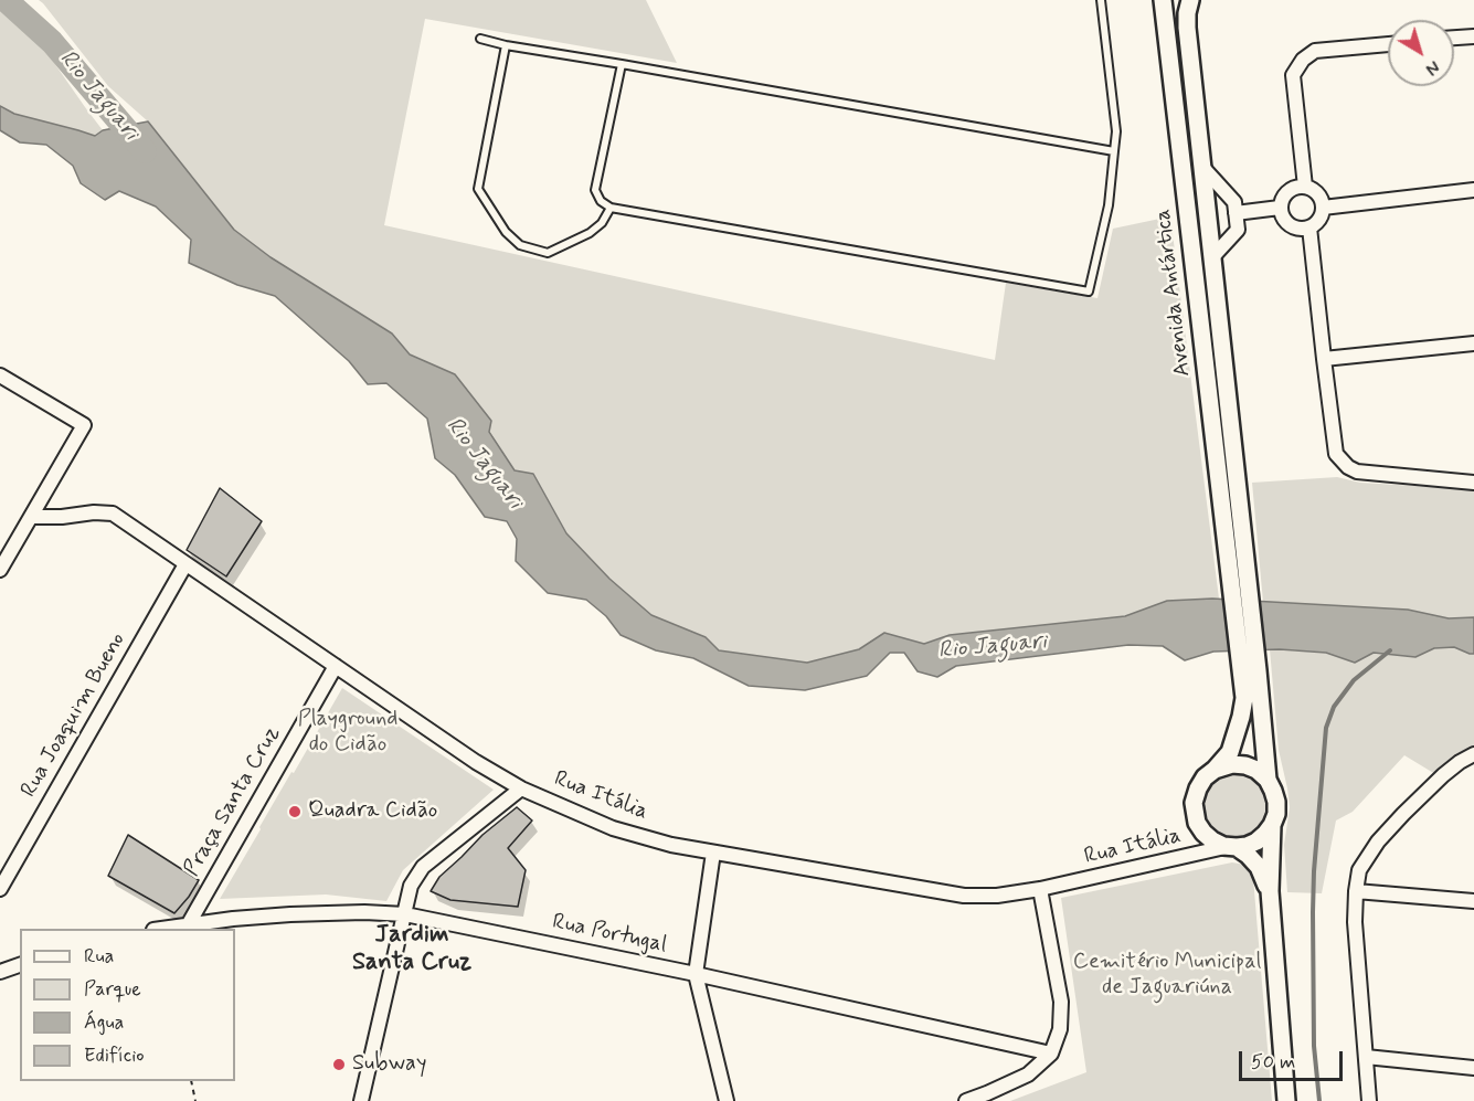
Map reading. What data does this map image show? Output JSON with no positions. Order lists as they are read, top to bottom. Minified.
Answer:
{"streets":{"street":["Avenida Antártica","Rua Joaquim Bueno","Rua Itália","Praça Santa Cruz","Rua Portugal"]},"crossings":[["Rua Joaquim Bueno","Rua Itália"],["Rua Itália","Praça Santa Cruz"],["Praça Santa Cruz","Rua Portugal"]],"districts":["Jardim Santa Cruz"],"water":["Rio Jaguari"],"parks":["Playground do Cidão","Cemitério Municipal de Jaguariúna"],"places":["Quadra Cidão","Subway"],"legend":["Rua","Parque","Água","Edifício"],"scale_bar":"50 m","north":"bottom right"}
